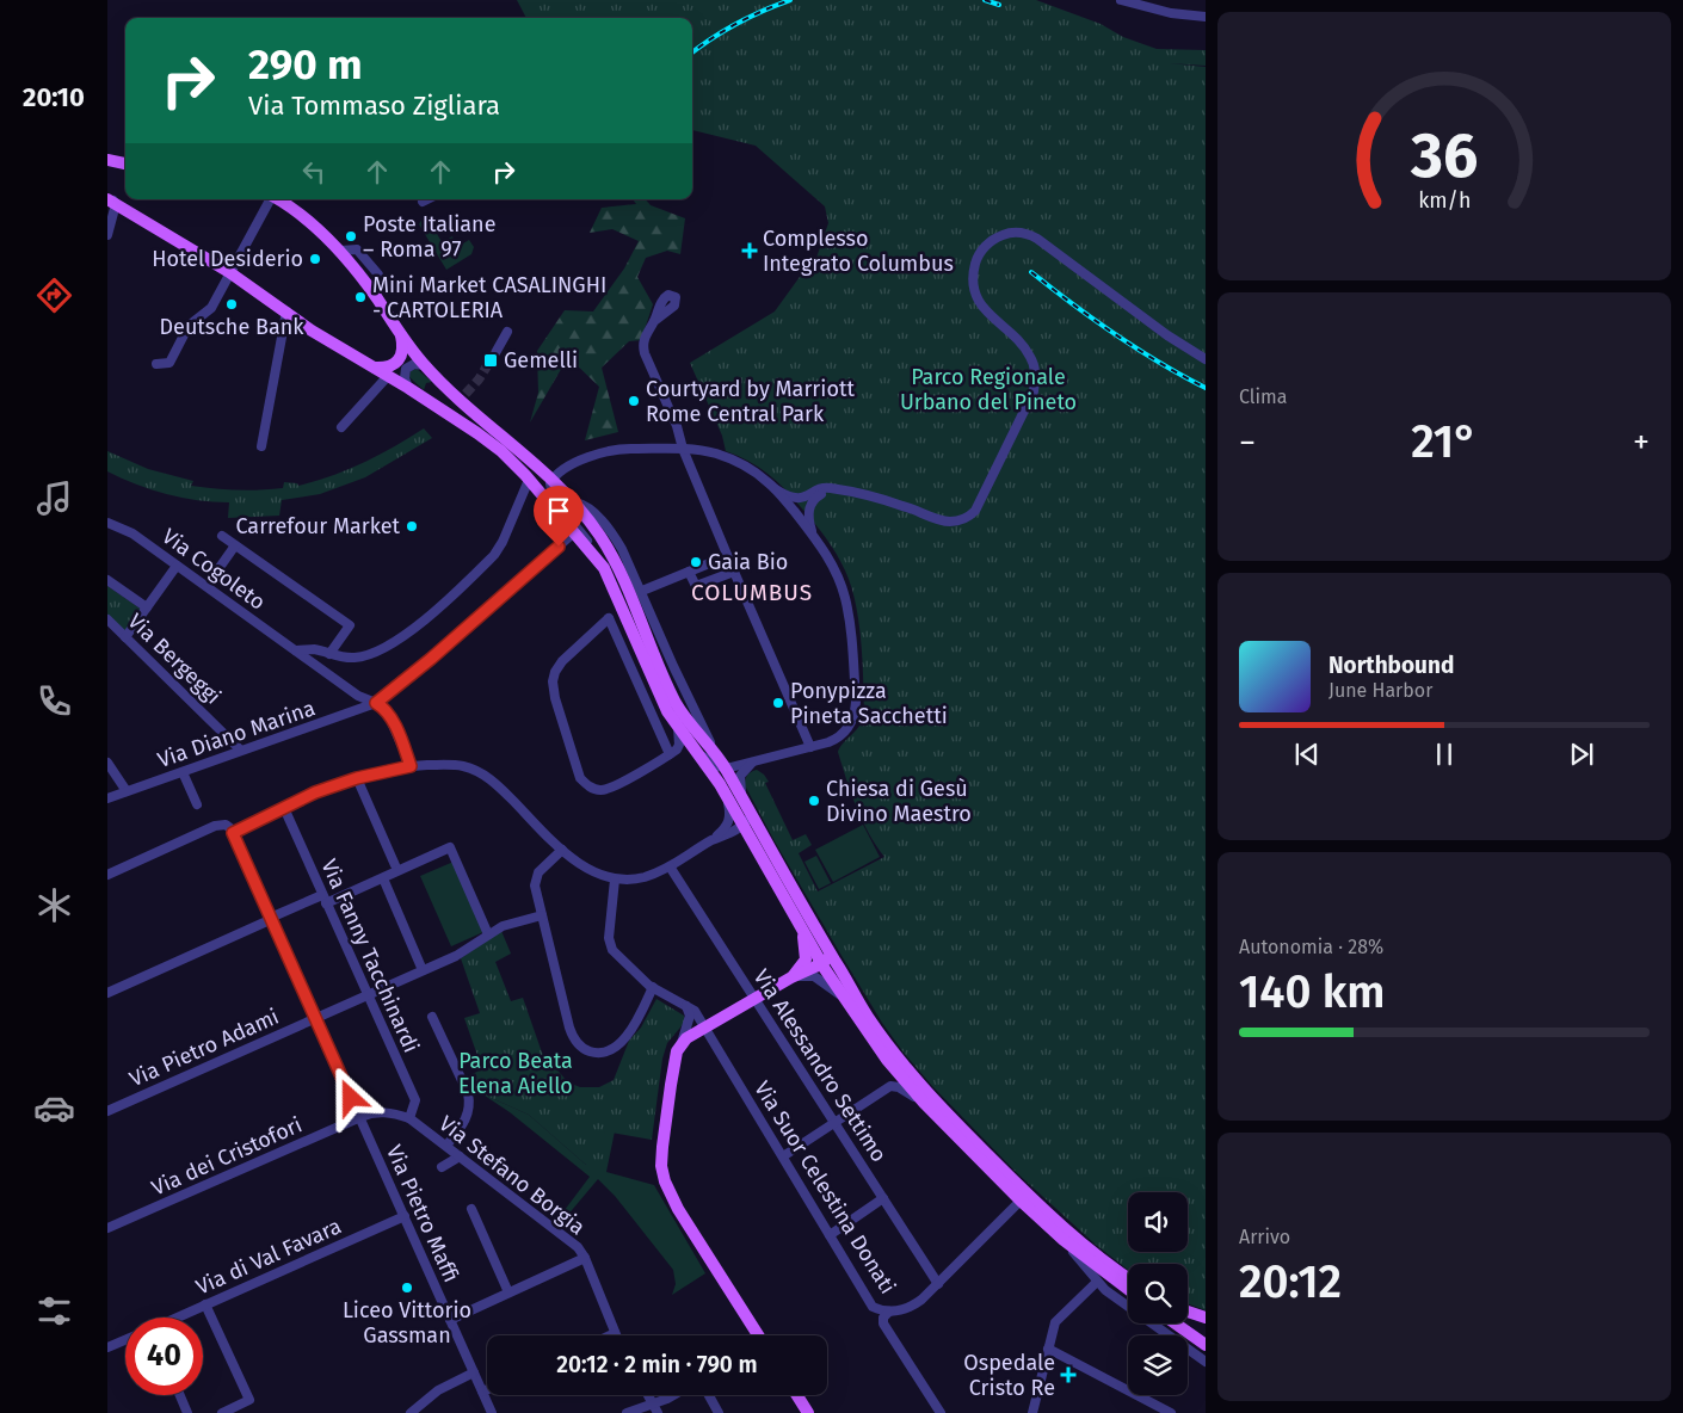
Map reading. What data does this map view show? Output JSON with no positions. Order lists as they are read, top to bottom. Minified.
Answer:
{"streets":{"street":["Via Cogoleto","Via Bergeggi","Via Diano Marina","Via Fanny Tacchinardi","Via Pietro Adami","Via Alessandro Settimo","Via dei Cristofori","Via Stefano Borgia","Via Suor Celestina Donati","Via Pietro Maffi","Via di Val Favara"]},"crossings":[["Via Cogoleto","Via Diano Marina"],["Via Bergeggi","Via Diano Marina"],["Via Fanny Tacchinardi","Via Pietro Adami"],["Via Fanny Tacchinardi","Via Stefano Borgia"],["Via Pietro Adami","Via Pietro Maffi"],["Via dei Cristofori","Via Stefano Borgia"],["Via dei Cristofori","Via Pietro Maffi"],["Via Stefano Borgia","Via Pietro Maffi"],["Via Pietro Maffi","Via di Val Favara"]],"districts":["COLUMBUS"],"parks":["Parco Regionale Urbano del Pineto","Parco Beata Elena Aiello"],"places":{"other":["Poste Italiane – Roma 97","Hotel Desiderio","Mini Market CASALINGHI - CARTOLERIA","Deutsche Bank","Courtyard by Marriott Rome Central Park","Carrefour Market","Gaia Bio","Ponypizza Pineta Sacchetti","Chiesa di Gesù Divino Maestro","Liceo Vittorio Gassman"],"health":["Complesso Integrato Columbus","Ospedale Cristo Re"],"transit":["Gemelli"]},"page":{"tabs":"20:10","turn":["290 m","Via Tommaso Zigliara"],"tile":["Clima",["Autonomia · 28%","140 km"],["Arrivo","20:12"]],"heat":["−","21°","+"],"song":["Northbound","June Harbor"],"limit":"40","trip":"20:12 · 2 min · 790 m","gauge":["36","km/h"]}}
